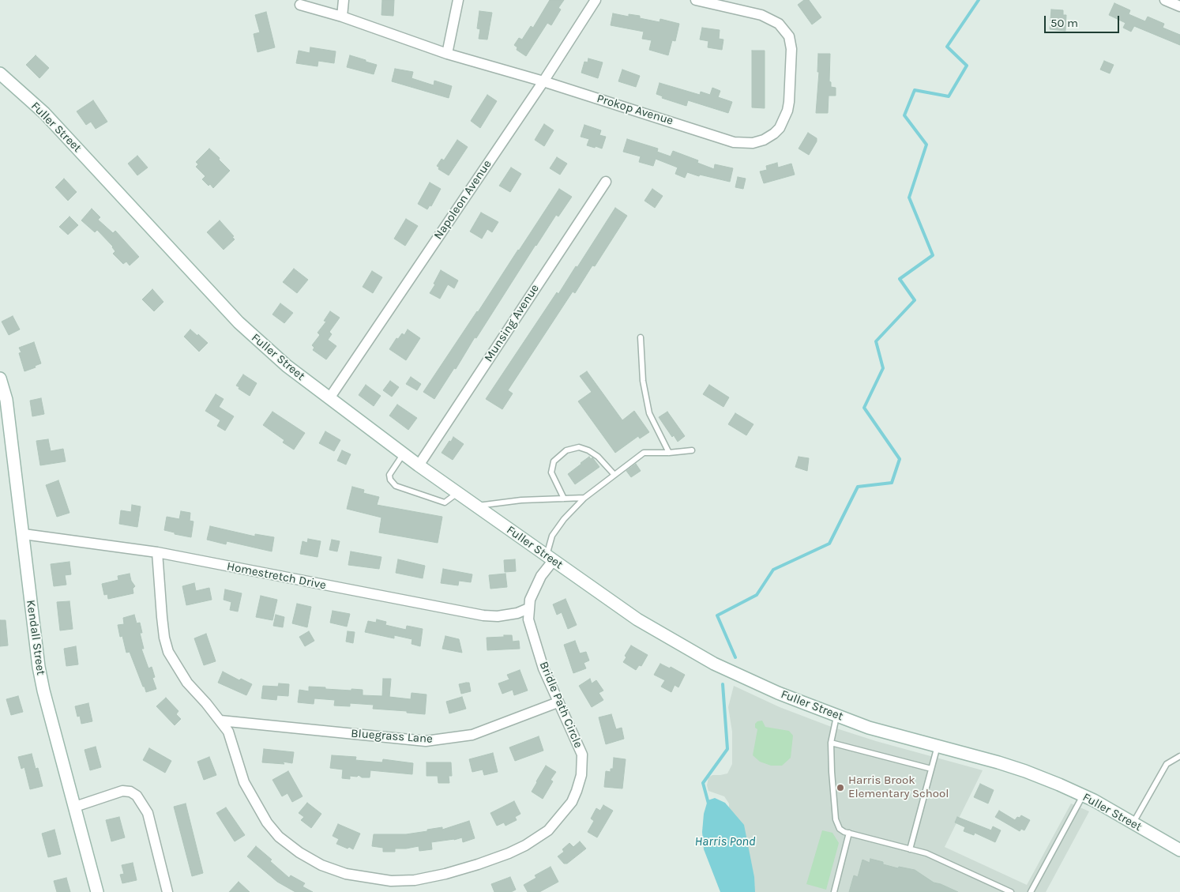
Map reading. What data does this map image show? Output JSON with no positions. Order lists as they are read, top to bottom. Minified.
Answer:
{"streets":{"street":["Prokop Avenue","Fuller Street","Napoleon Avenue","Munsing Avenue","Homestretch Drive","Kendall Street","Bridle Path Circle","Bluegrass Lane"]},"crossings":[["Prokop Avenue","Napoleon Avenue"],["Fuller Street","Napoleon Avenue"],["Fuller Street","Munsing Avenue"],["Fuller Street","Bridle Path Circle"],["Homestretch Drive","Kendall Street"],["Homestretch Drive","Bridle Path Circle"],["Bridle Path Circle","Bluegrass Lane"]],"water":["Harris Pond"],"places":["Harris Brook Elementary School"],"scale_bar":"50 m"}
